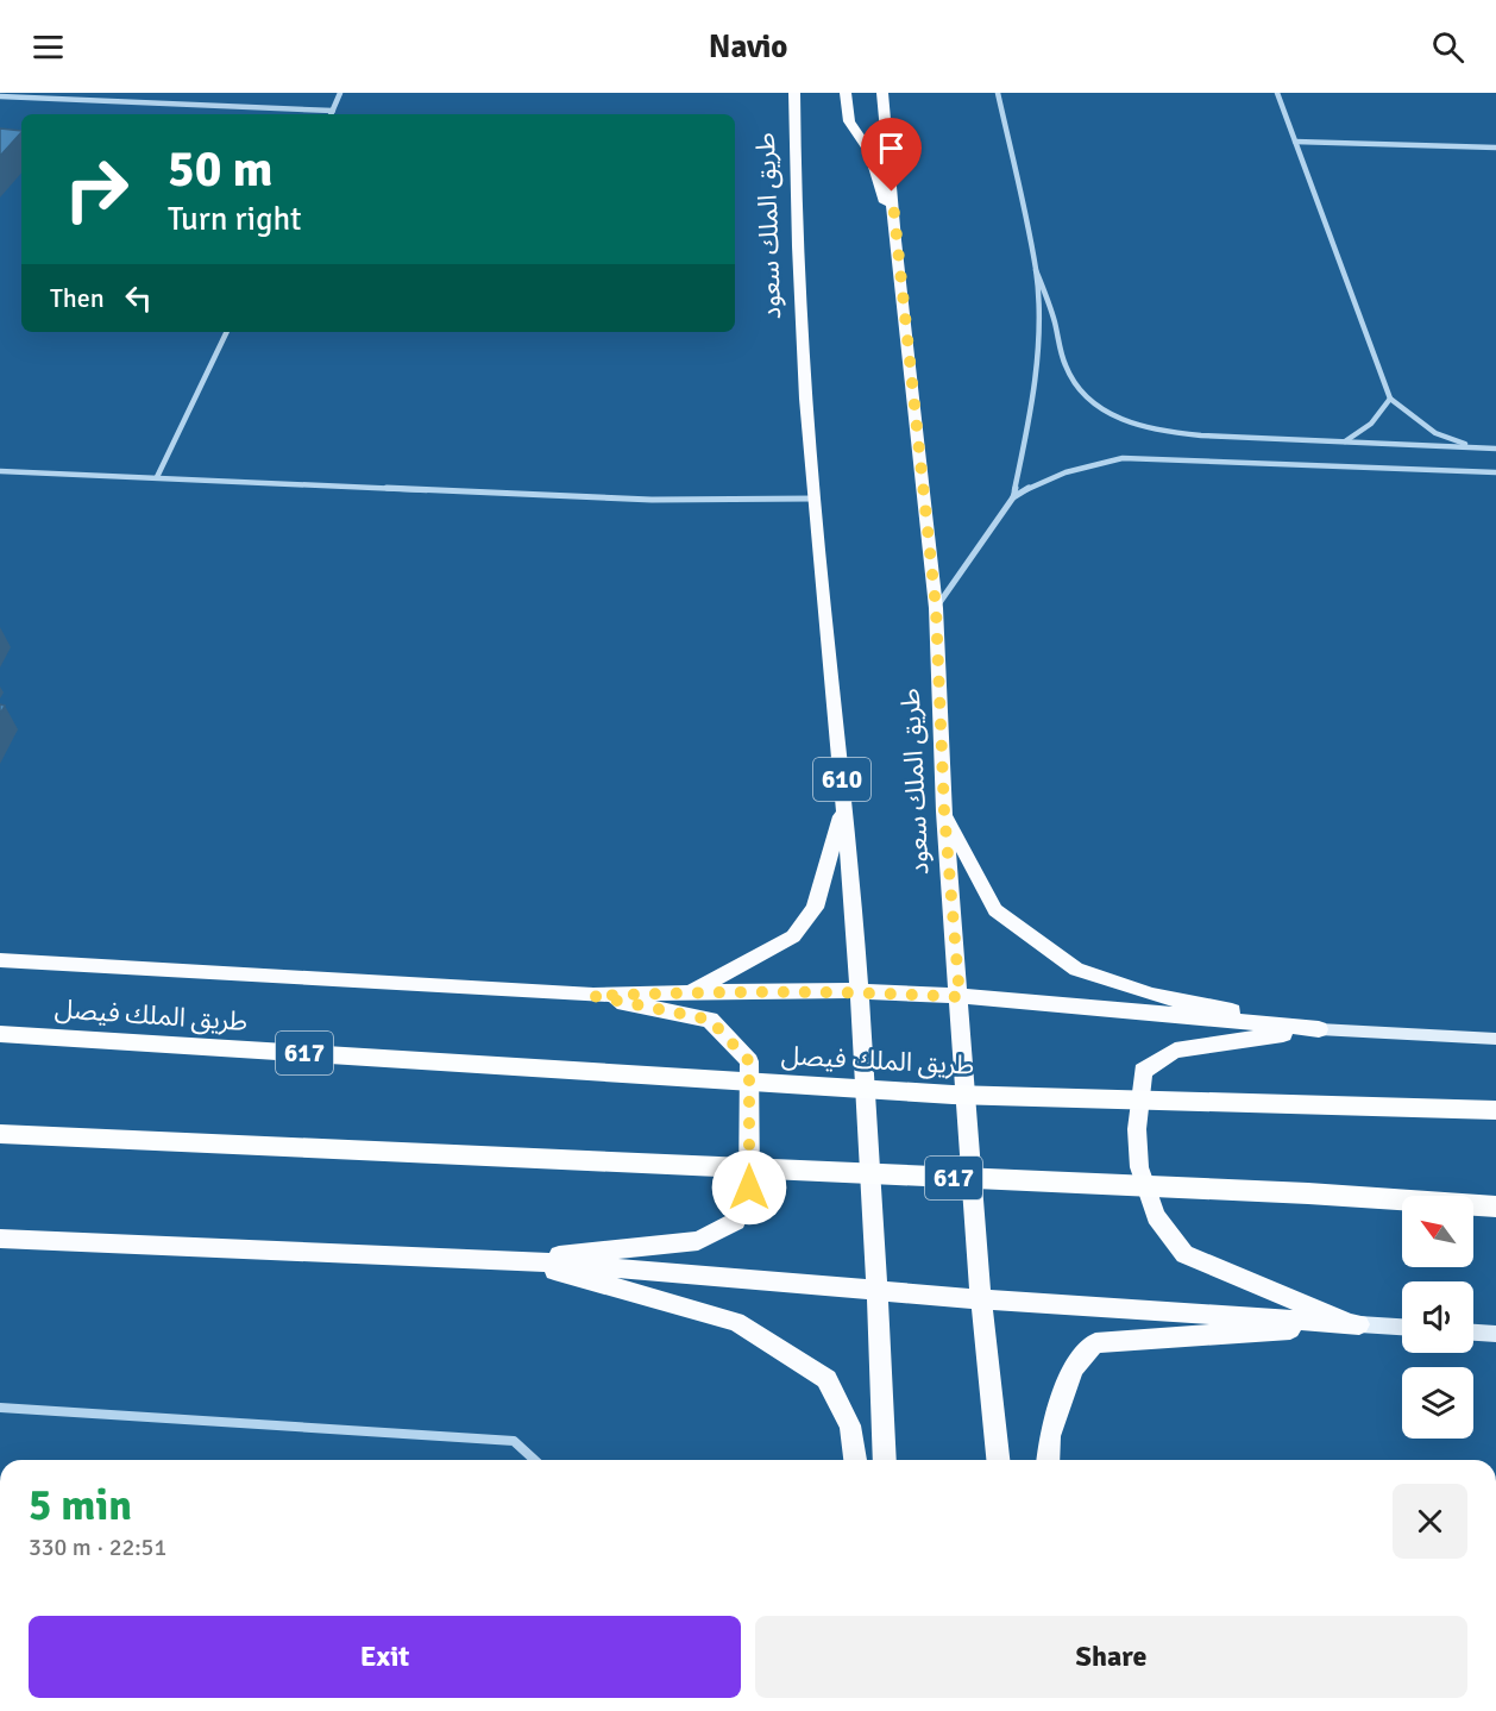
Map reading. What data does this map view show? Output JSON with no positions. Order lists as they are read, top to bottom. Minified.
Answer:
{"streets":{"highway":["طريق الملك فيصل","617"],"main road":["طريق الملك سعود","610"]},"north":"top left","page":{"header":"Navio","turn":["50 m","Turn right"],"then":"Then","heading":["5 min","330 m · 22:51"],"buttons":["Exit","Share"]}}
